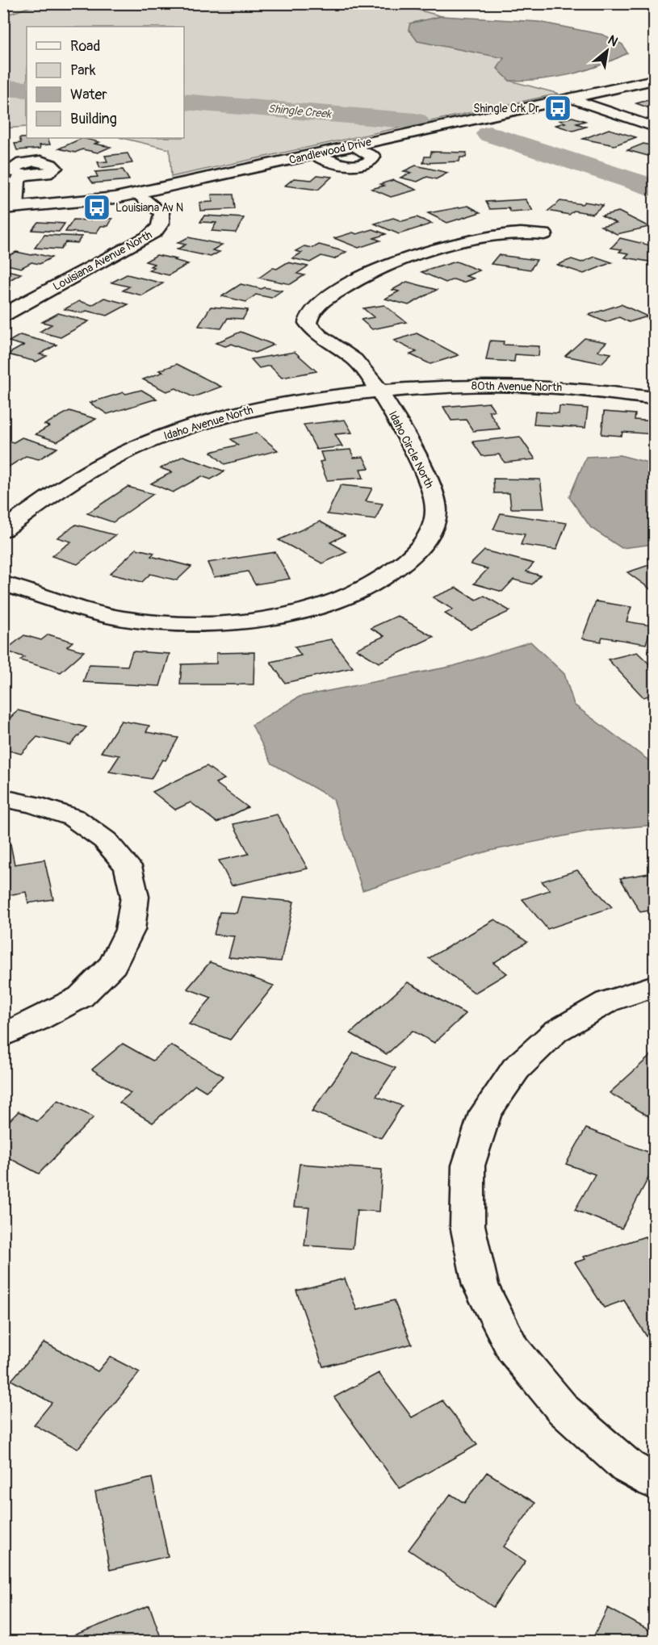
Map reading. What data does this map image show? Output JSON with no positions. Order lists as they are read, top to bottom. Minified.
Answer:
{"streets":{"street":["Candlewood Drive","Louisiana Avenue North","80th Avenue North","Idaho Avenue North","Idaho Circle North"]},"crossings":[["Candlewood Drive","Louisiana Avenue North"],["80th Avenue North","Idaho Avenue North"],["80th Avenue North","Idaho Circle North"],["Idaho Avenue North","Idaho Circle North"]],"water":["Shingle Creek"],"places":{"bus stop":["Shingle Crk Dr","Louisiana Av N"]},"legend":["Road","Park","Water","Building"],"north":"top right"}
